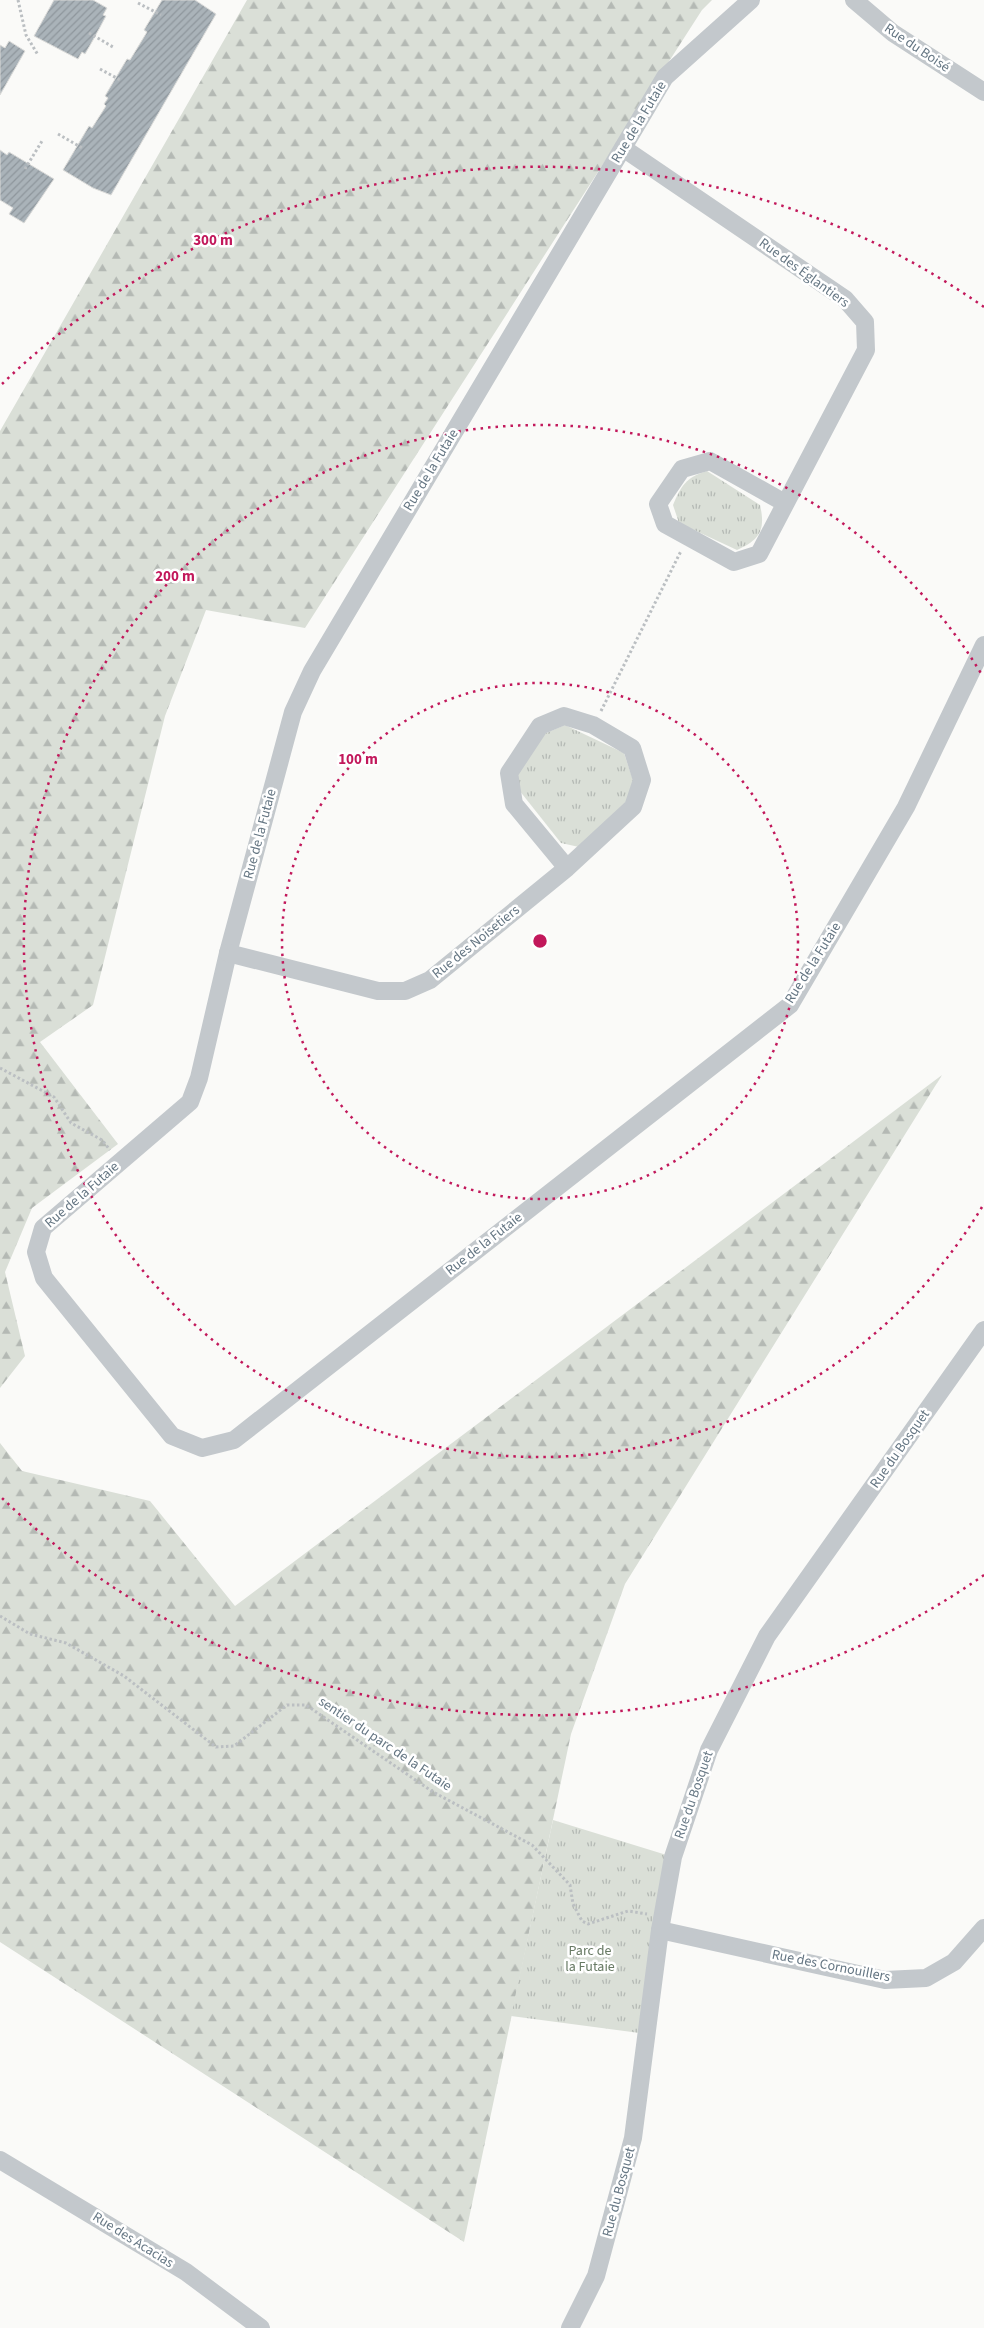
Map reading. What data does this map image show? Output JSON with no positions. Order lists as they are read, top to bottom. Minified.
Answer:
{"streets":{"street":["Rue du Boisé","Rue de la Futaie","Rue des Églantiers","Rue des Noisetiers","Rue du Bosquet","Rue des Cornouillers","Rue des Acacias"],"path":["sentier du parc de la Futaie"]},"crossings":[["Rue de la Futaie","Rue des Églantiers"],["Rue de la Futaie","Rue des Noisetiers"],["Rue du Bosquet","sentier du parc de la Futaie"],["Rue du Bosquet","Rue des Cornouillers"],["sentier du parc de la Futaie","Rue des Cornouillers"]],"parks":["Parc de la Futaie"],"rings":["300 m","200 m","100 m"]}
